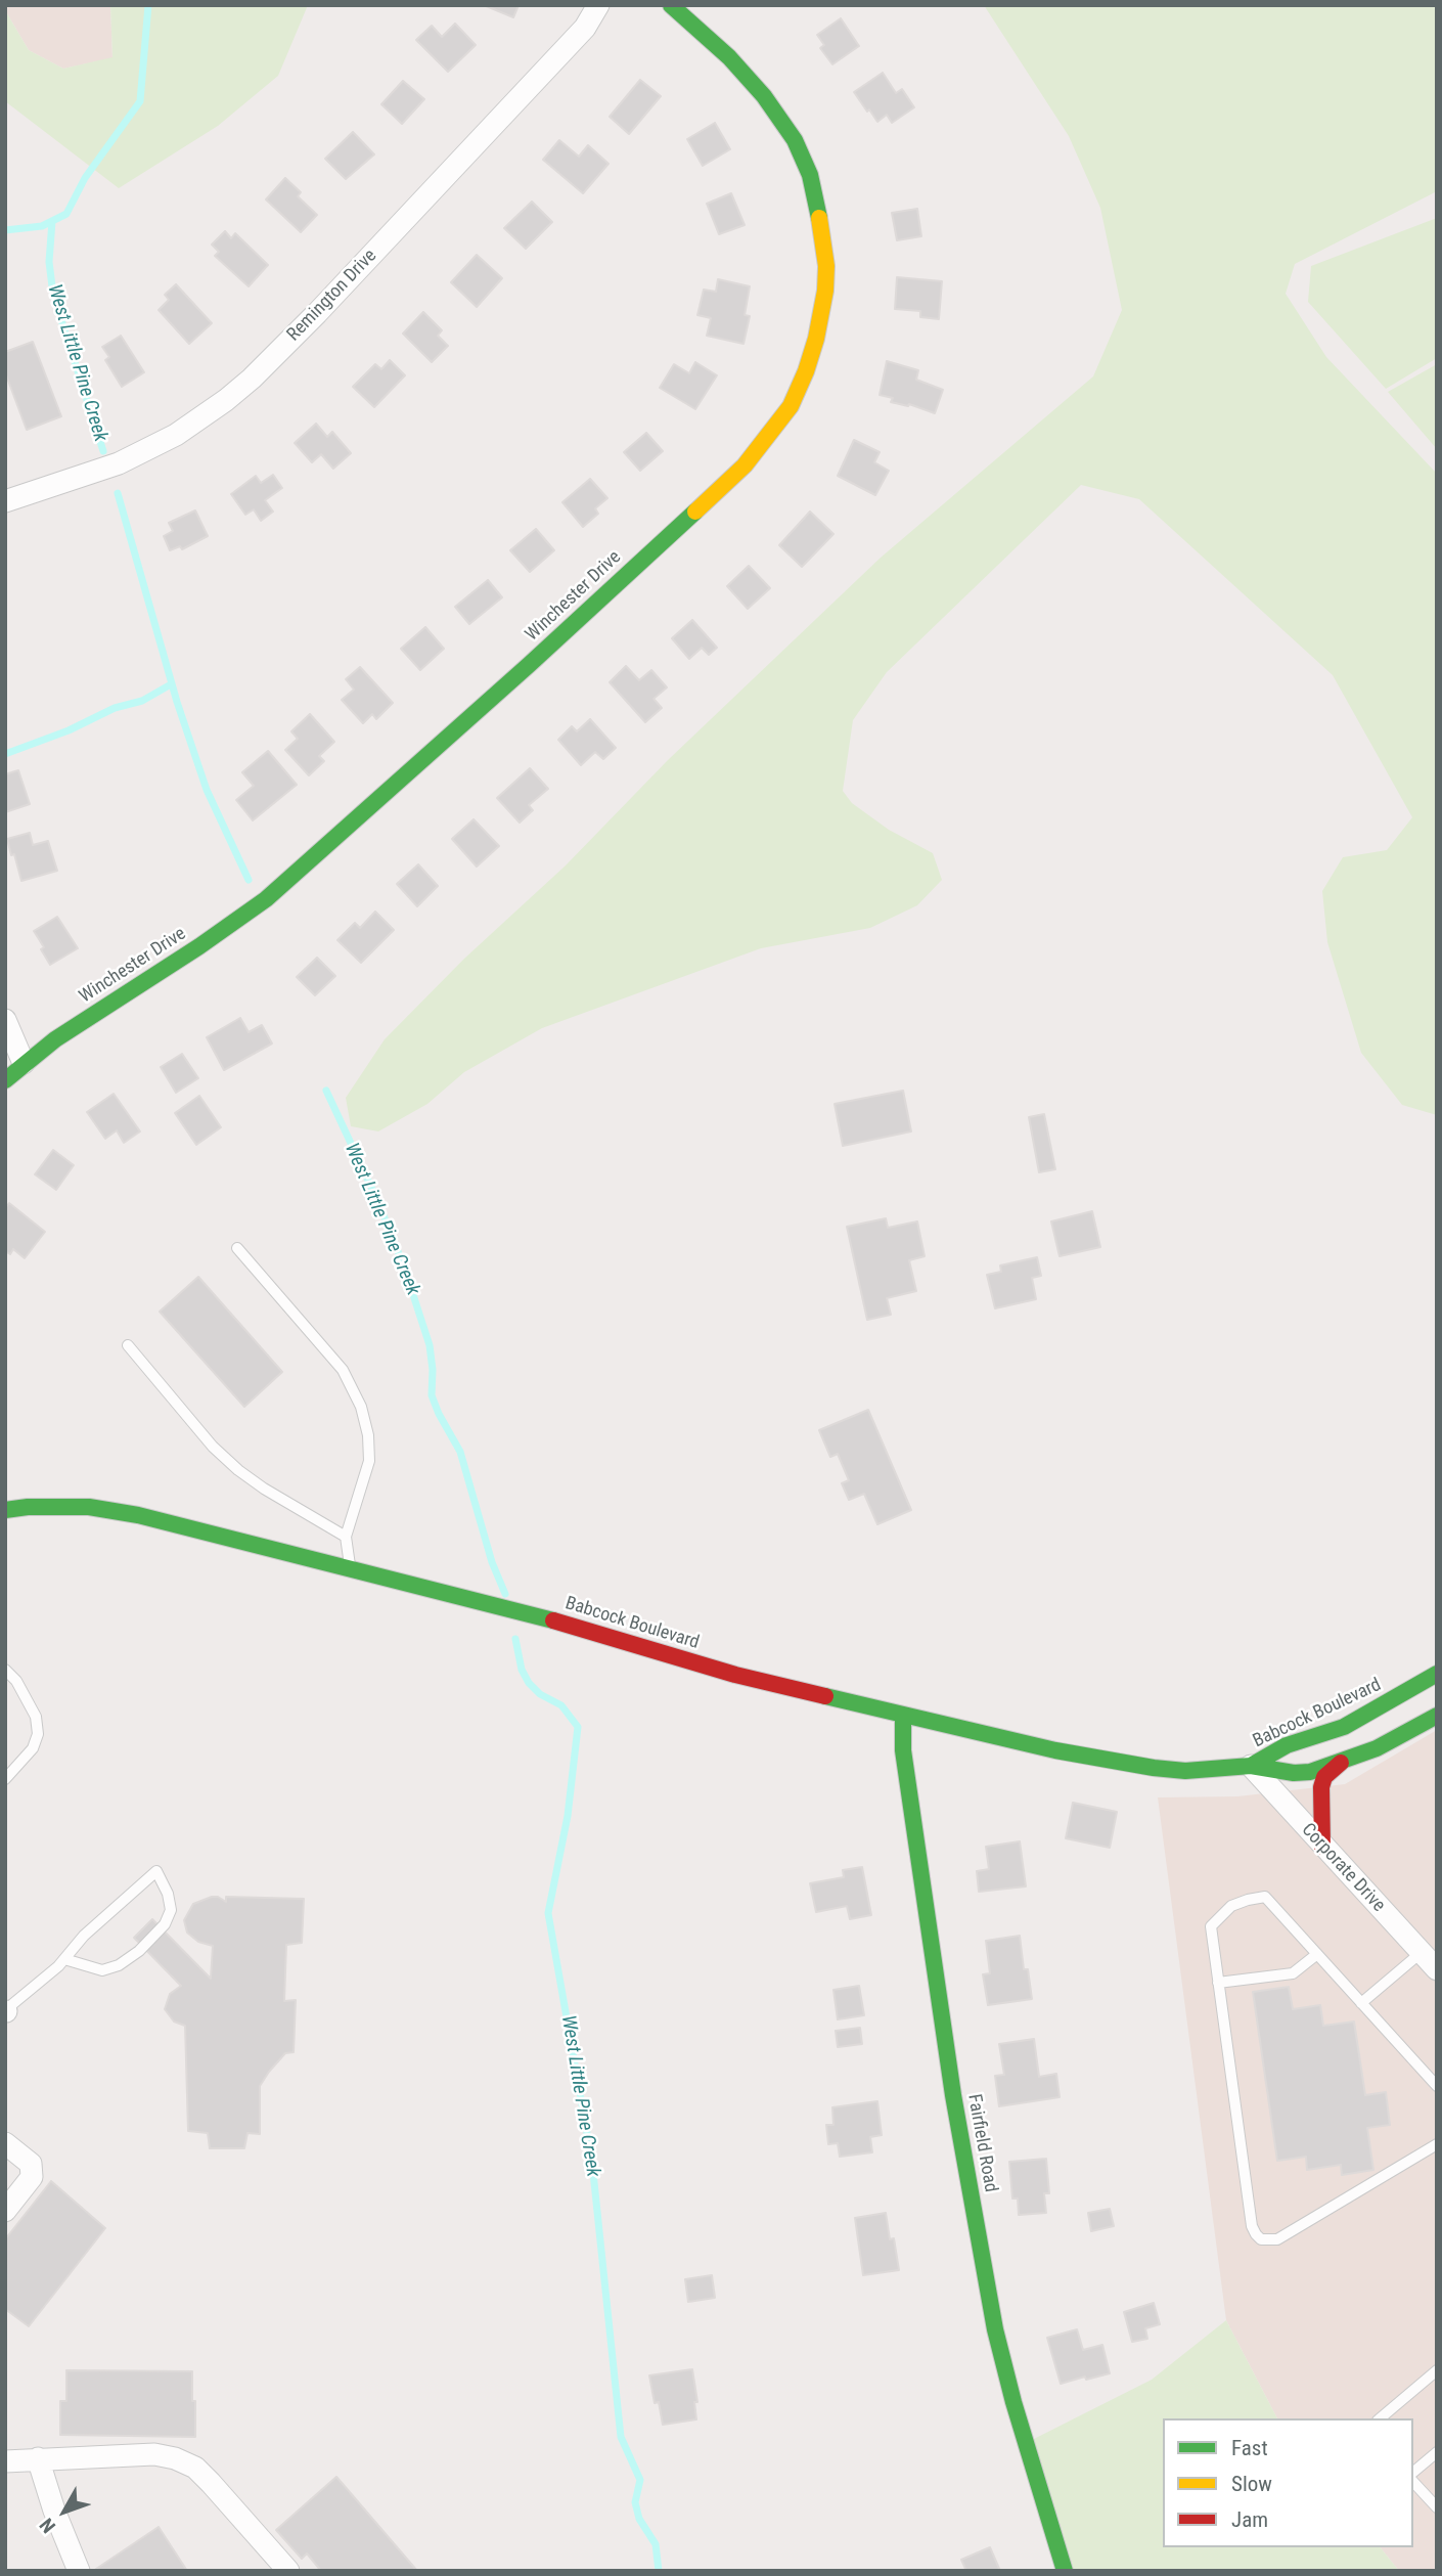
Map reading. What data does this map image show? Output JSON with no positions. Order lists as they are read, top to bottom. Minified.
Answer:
{"streets":{"street":["Remington Drive","Winchester Drive","Babcock Boulevard","Corporate Drive","Fairfield Road"]},"crossings":[["Babcock Boulevard","Corporate Drive"],["Babcock Boulevard","Fairfield Road"]],"water":["West Little Pine Creek"],"legend":["Fast","Slow","Jam"],"north":"bottom left"}
